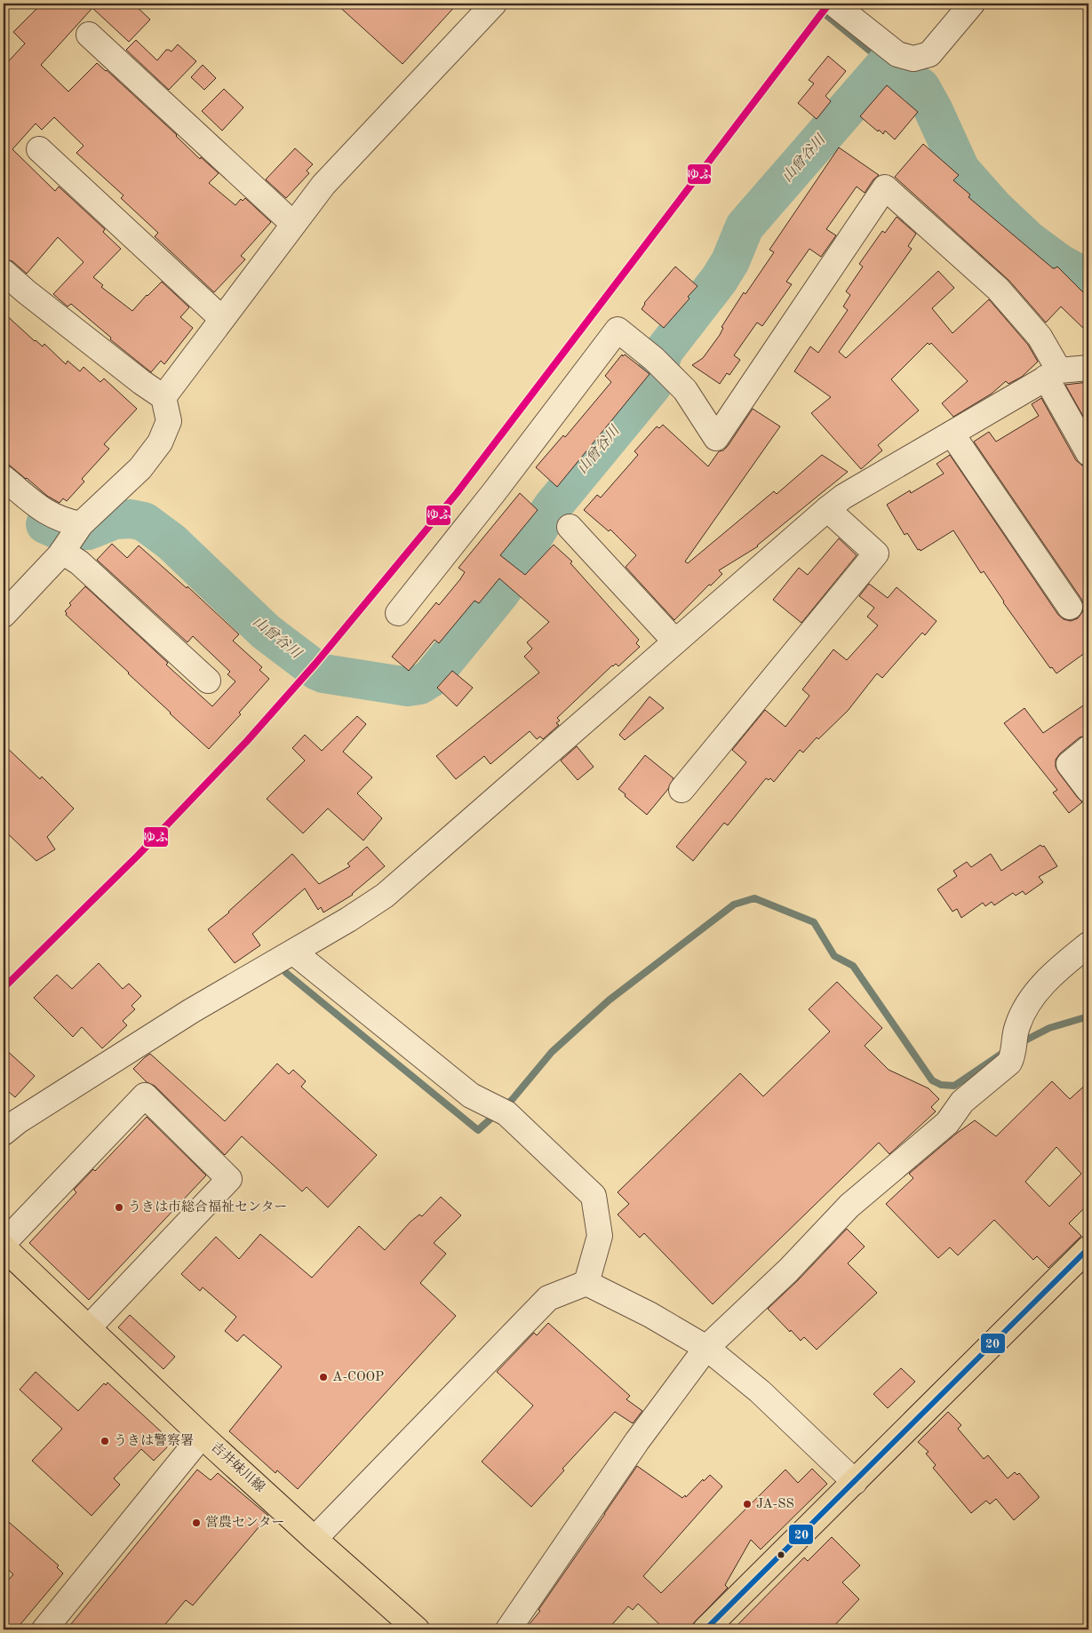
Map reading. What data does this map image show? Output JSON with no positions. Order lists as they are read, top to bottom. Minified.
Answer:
{"streets":{"main road":["吉井妹川線"]},"water":["山曾谷川"],"places":["うきは市総合福祉センター","A-COOP","うきは警察署","JA-SS","営農センター"],"lines":["transit line ゆふ","transit line 20"]}
